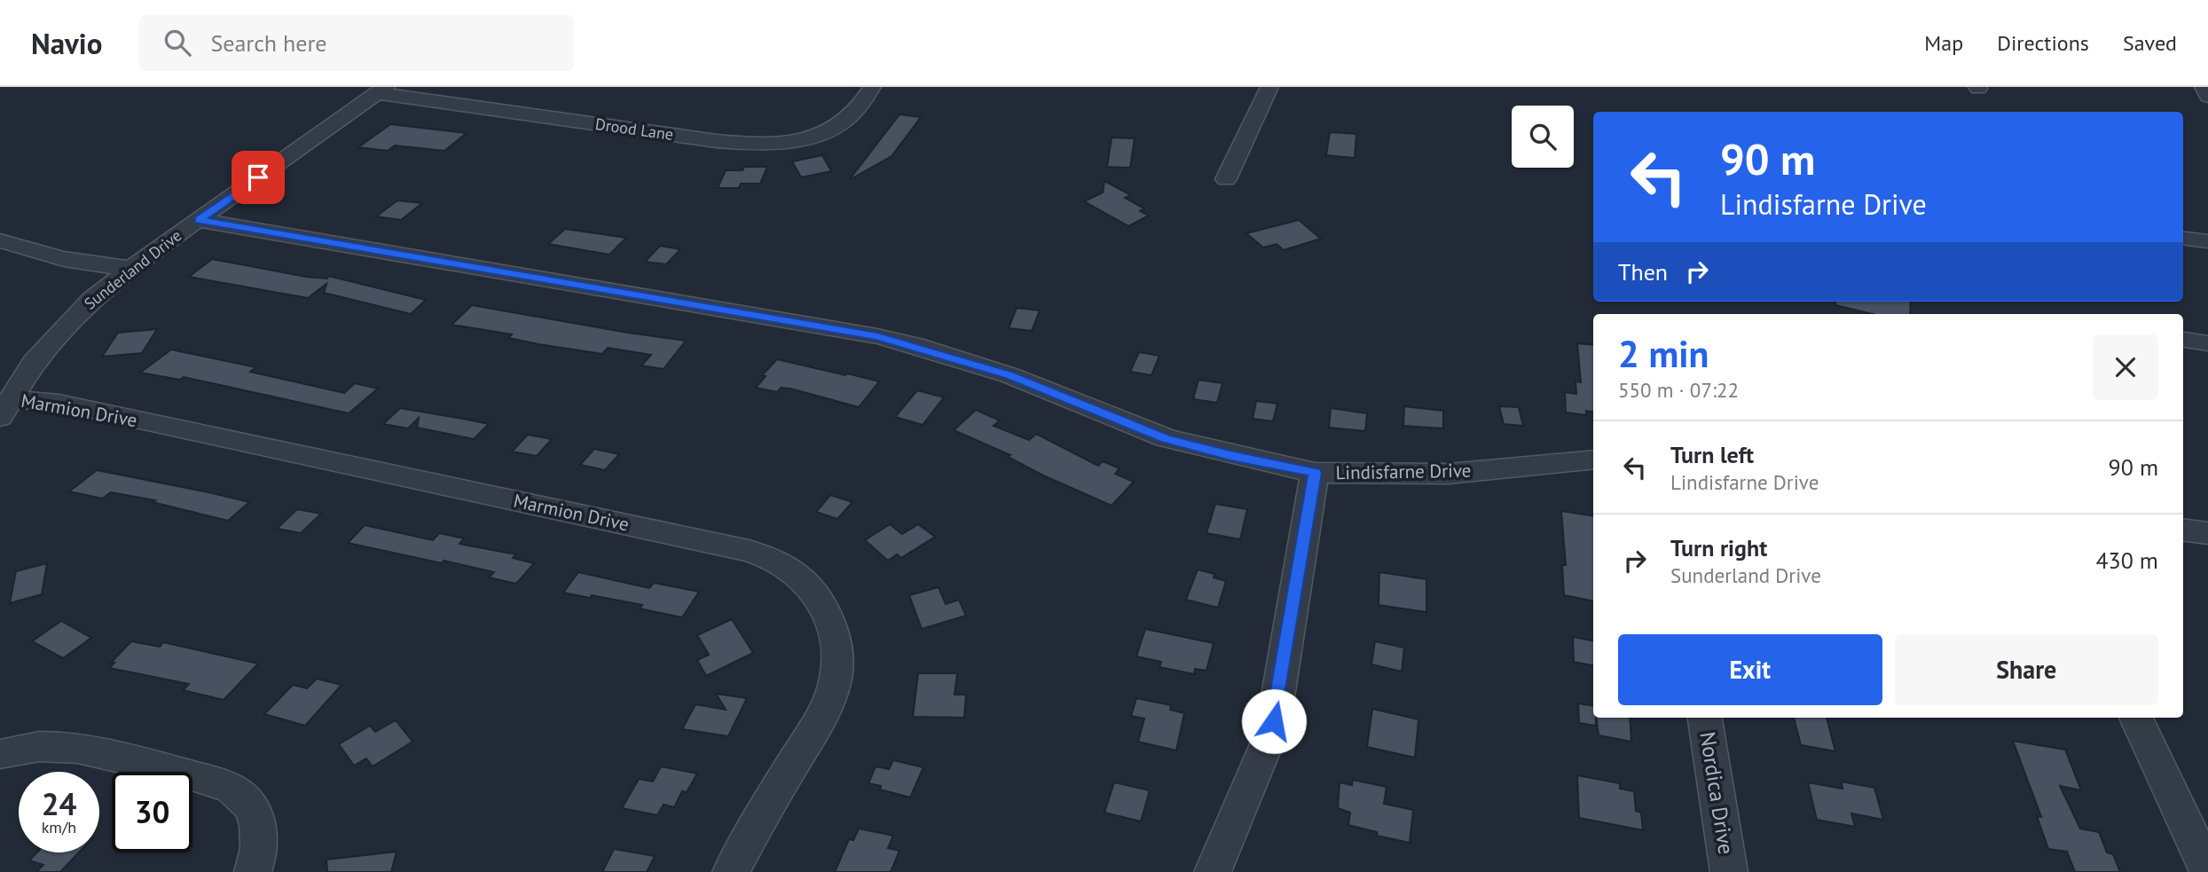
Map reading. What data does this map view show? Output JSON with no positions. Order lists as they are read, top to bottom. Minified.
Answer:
{"streets":{"street":["Drood Lane","Sunderland Drive","Marmion Drive","Lindisfarne Drive","Nordica Drive"]},"crossings":[["Drood Lane","Sunderland Drive"],["Sunderland Drive","Marmion Drive"],["Sunderland Drive","Lindisfarne Drive"]],"page":{"header":"Navio","search":"Search here","nav":["Map","Directions","Saved"],"turn":["90 m","Lindisfarne Drive"],"then":"Then","heading":["2 min","550 m · 07:22"],"list":[{"name":"Turn left","note":"Lindisfarne Drive","value":"90 m"},{"name":"Turn right","note":"Sunderland Drive","value":"430 m"}],"buttons":["Exit","Share"],"speed":"24 km/h","limit":"30"}}
